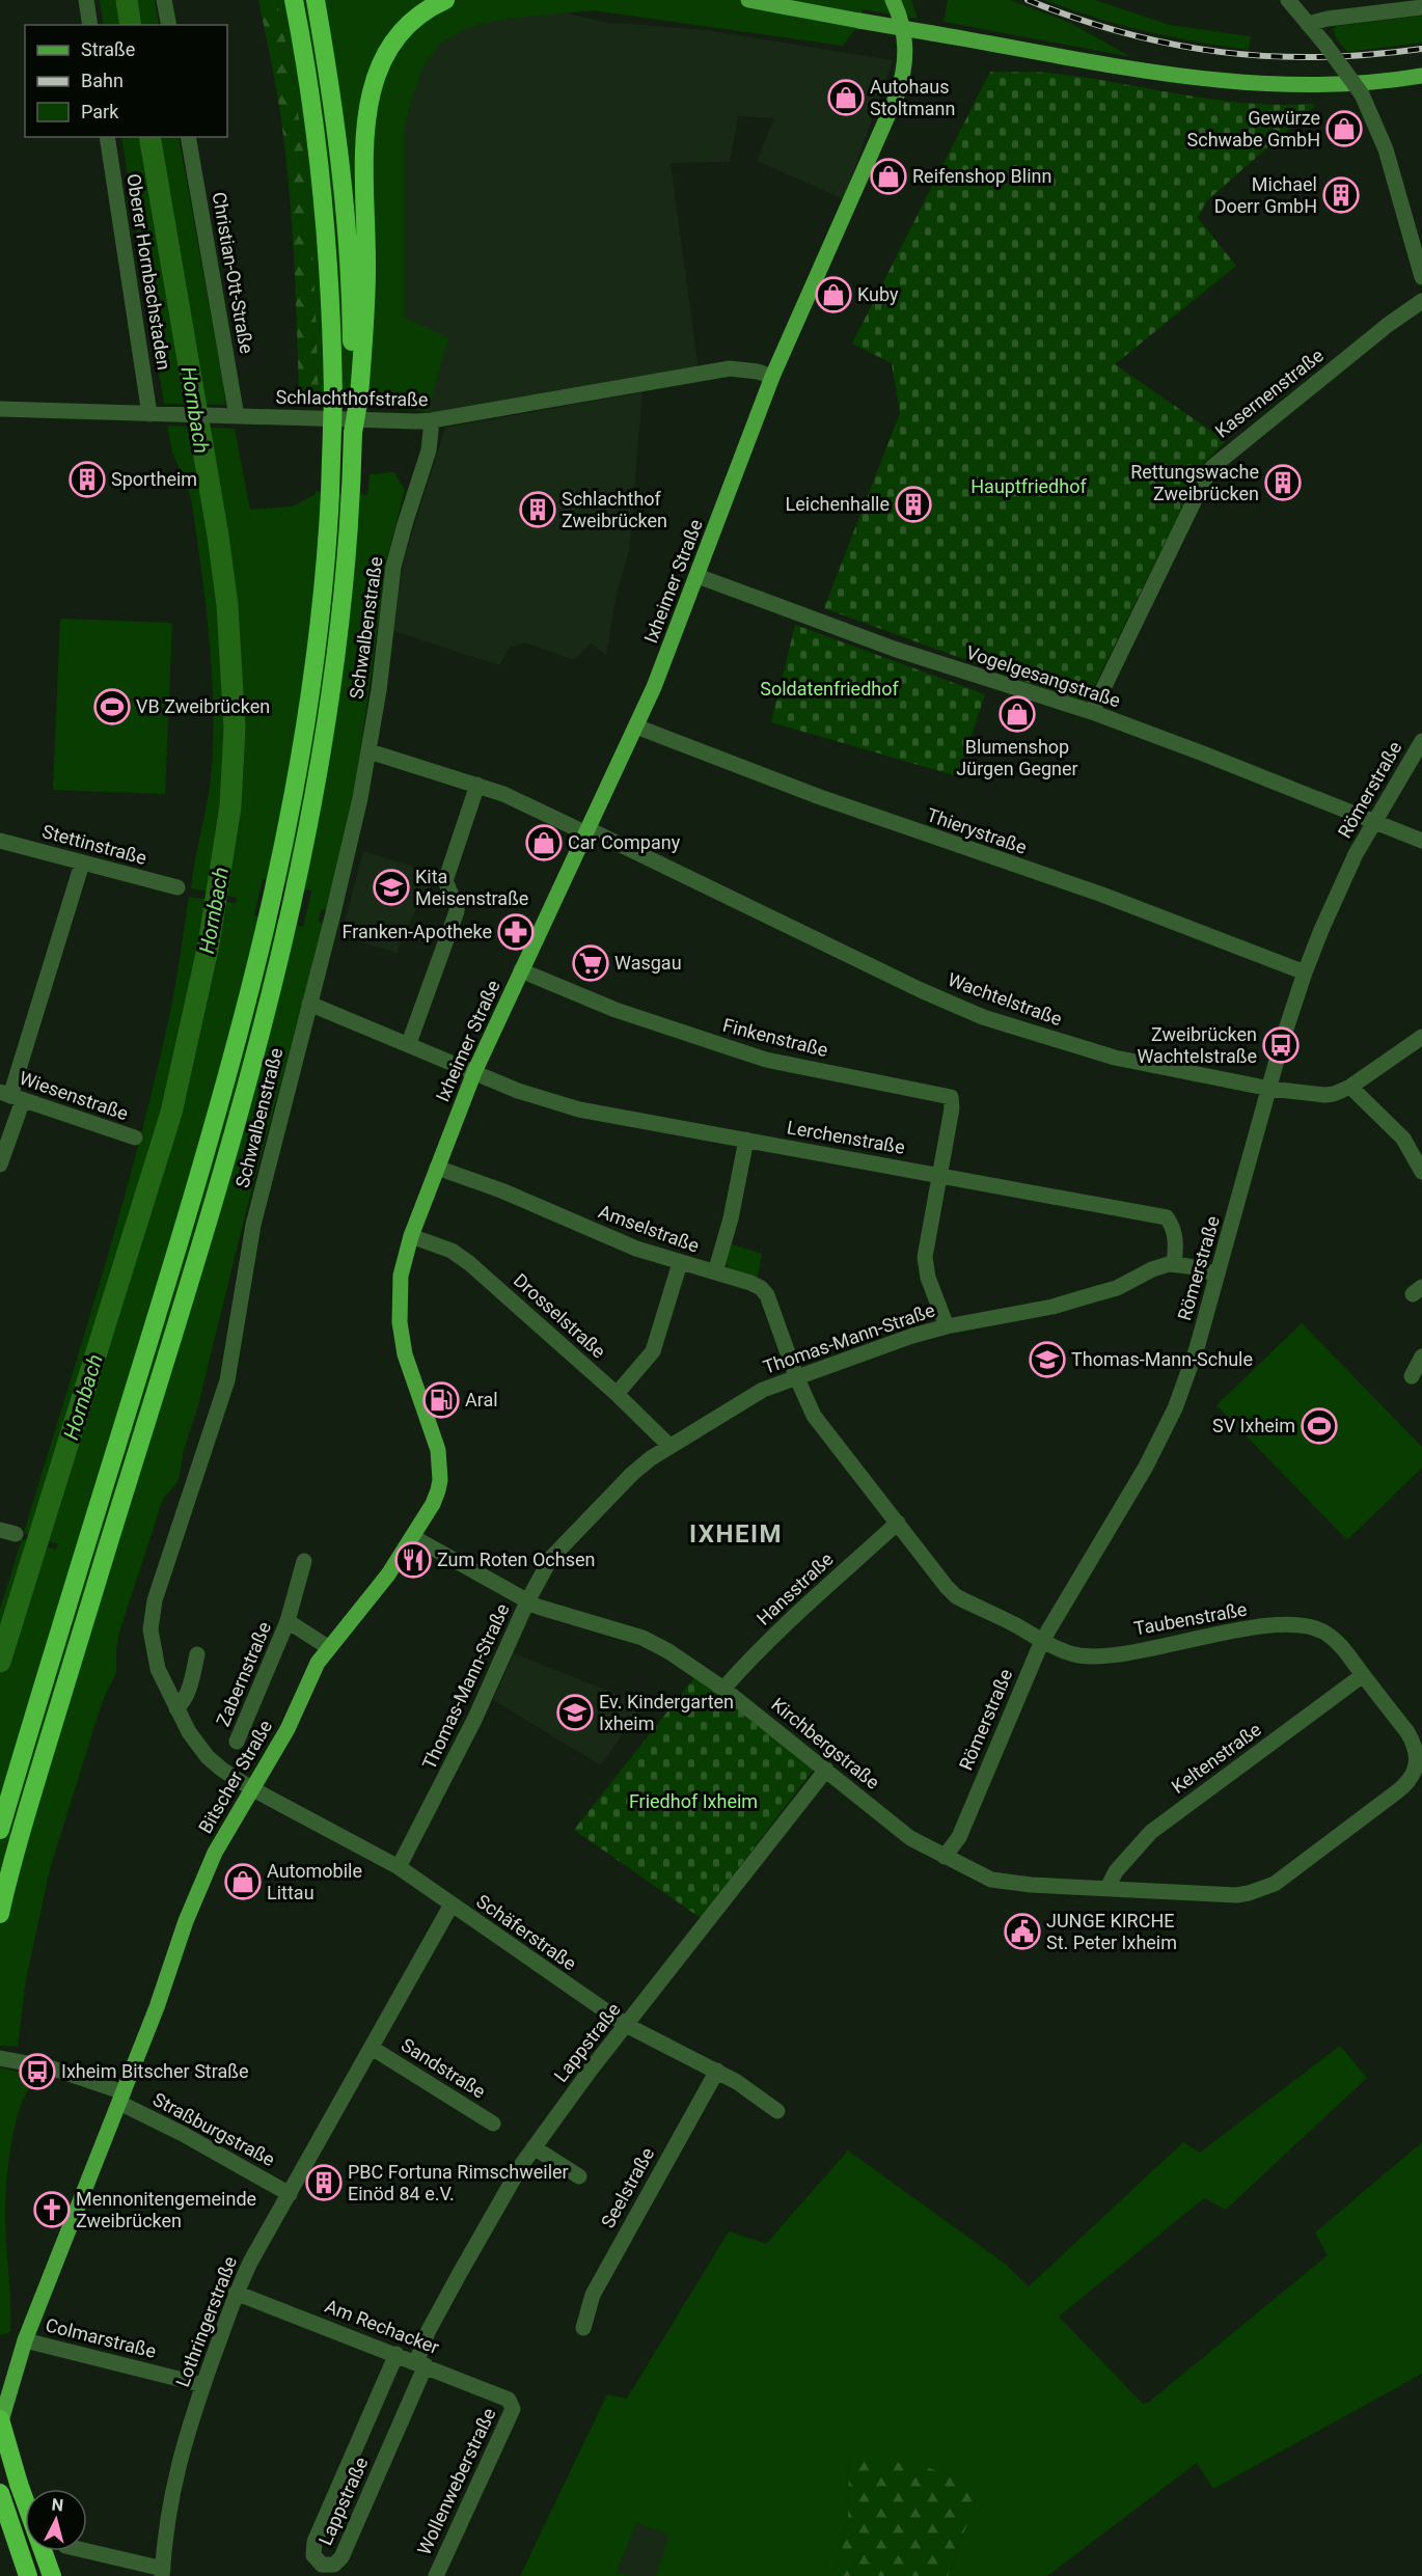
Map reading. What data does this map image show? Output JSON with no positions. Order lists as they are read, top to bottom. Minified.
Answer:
{"streets":{"main road":["Ixheimer Straße","Bitscher Straße"],"street":["Oberer Hornbachstaden","Christian-Ott-Straße","Kasernenstraße","Schlachthofstraße","Schwalbenstraße","Vogelgesangstraße","Römerstraße","Thierystraße","Stettinstraße","Wachtelstraße","Finkenstraße","Wiesenstraße","Lerchenstraße","Amselstraße","Drosselstraße","Thomas-Mann-Straße","Hansstraße","Taubenstraße","Zabernstraße","Kirchbergstraße","Keltenstraße","Schäferstraße","Lappstraße","Sandstraße","Straßburgstraße","Seelstraße","Lothringerstraße","Am Rechacker","Colmarstraße","Wollenweberstraße"]},"crossings":[["Oberer Hornbachstaden","Schlachthofstraße"],["Christian-Ott-Straße","Schlachthofstraße"],["Kasernenstraße","Vogelgesangstraße"],["Schlachthofstraße","Ixheimer Straße"],["Schlachthofstraße","Schwalbenstraße"],["Ixheimer Straße","Vogelgesangstraße"],["Ixheimer Straße","Thierystraße"],["Ixheimer Straße","Wachtelstraße"],["Ixheimer Straße","Finkenstraße"],["Ixheimer Straße","Lerchenstraße"],["Ixheimer Straße","Amselstraße"],["Ixheimer Straße","Bitscher Straße"],["Schwalbenstraße","Wachtelstraße"],["Schwalbenstraße","Lerchenstraße"],["Schwalbenstraße","Bitscher Straße"],["Schwalbenstraße","Schäferstraße"],["Vogelgesangstraße","Römerstraße"],["Römerstraße","Thierystraße"],["Römerstraße","Wachtelstraße"],["Römerstraße","Taubenstraße"],["Römerstraße","Kirchbergstraße"],["Finkenstraße","Lerchenstraße"],["Lerchenstraße","Thomas-Mann-Straße"],["Amselstraße","Thomas-Mann-Straße"],["Amselstraße","Taubenstraße"],["Amselstraße","Bitscher Straße"],["Drosselstraße","Thomas-Mann-Straße"],["Drosselstraße","Bitscher Straße"],["Thomas-Mann-Straße","Taubenstraße"],["Thomas-Mann-Straße","Kirchbergstraße"],["Thomas-Mann-Straße","Schäferstraße"],["Hansstraße","Taubenstraße"],["Hansstraße","Kirchbergstraße"],["Taubenstraße","Kirchbergstraße"],["Taubenstraße","Keltenstraße"],["Zabernstraße","Bitscher Straße"],["Kirchbergstraße","Keltenstraße"],["Kirchbergstraße","Bitscher Straße"],["Kirchbergstraße","Lappstraße"],["Bitscher Straße","Schäferstraße"],["Bitscher Straße","Straßburgstraße"],["Bitscher Straße","Colmarstraße"],["Schäferstraße","Lappstraße"],["Schäferstraße","Seelstraße"],["Schäferstraße","Lothringerstraße"],["Lappstraße","Am Rechacker"],["Sandstraße","Lothringerstraße"],["Straßburgstraße","Lothringerstraße"],["Lothringerstraße","Am Rechacker"],["Lothringerstraße","Colmarstraße"],["Am Rechacker","Wollenweberstraße"]],"districts":["IXHEIM"],"water":["Hornbach"],"parks":["Hauptfriedhof","Soldatenfriedhof","Friedhof Ixheim"],"places":{"shop":["Autohaus Stoltmann","Gewürze Schwabe GmbH","Reifenshop Blinn","Kuby","Blumenshop Jürgen Gegner","Car Company","Automobile Littau"],"building":["Michael Doerr GmbH","Sportheim","Rettungswache Zweibrücken","Leichenhalle","Schlachthof Zweibrücken","PBC Fortuna Rimschweiler Einöd 84 e.V."],"sports":["VB Zweibrücken","SV Ixheim"],"school or university":["Kita Meisenstraße","Thomas-Mann-Schule","Ev. Kindergarten Ixheim"],"pharmacy":["Franken-Apotheke"],"supermarket":["Wasgau"],"bus stop":["Zweibrücken Wachtelstraße","Ixheim Bitscher Straße"],"fuel station":["Aral"],"restaurant":["Zum Roten Ochsen"],"public building":["JUNGE KIRCHE St. Peter Ixheim"],"church":["Mennonitengemeinde Zweibrücken"]},"legend":["Straße","Bahn","Park"],"north":"top"}
